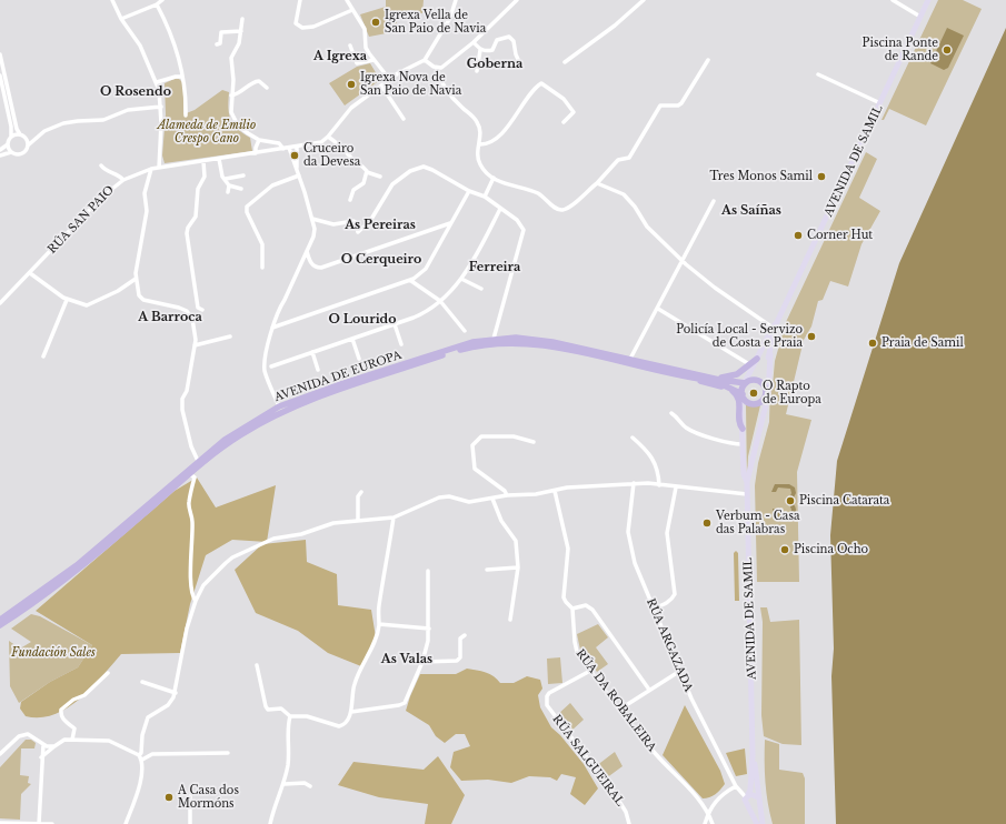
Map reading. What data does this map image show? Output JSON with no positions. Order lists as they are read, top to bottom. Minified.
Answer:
{"streets":{"main road":["AVENIDA DE EUROPA"],"street":["AVENIDA DE SAMIL","RÚA SAN PAIO","RÚA ARGAZADA","RÚA DA ROBALEIRA","RÚA SALGUEIRAL"]},"crossings":[["AVENIDA DE SAMIL","AVENIDA DE EUROPA"],["AVENIDA DE SAMIL","RÚA ARGAZADA"],["RÚA DA ROBALEIRA","RÚA SALGUEIRAL"]],"districts":["A Igrexa","Goberna","O Rosendo","As Saíñas","As Pereiras","O Cerqueiro","Ferreira","A Barroca","O Lourido","As Valas"],"parks":["Alameda de Emilio Crespo Cano","Fundación Sales"],"places":["Igrexa Vella de San Paio de Navia","Piscina Ponte de Rande","Igrexa Nova de San Paio de Navia","Cruceiro da Devesa","Tres Monos Samil","Corner Hut","Policía Local - Servizo de Costa e Praia","Praia de Samil","O Rapto de Europa","Piscina Catarata","Verbum - Casa das Palabras","Piscina Ocho","A Casa dos Mormóns"]}
